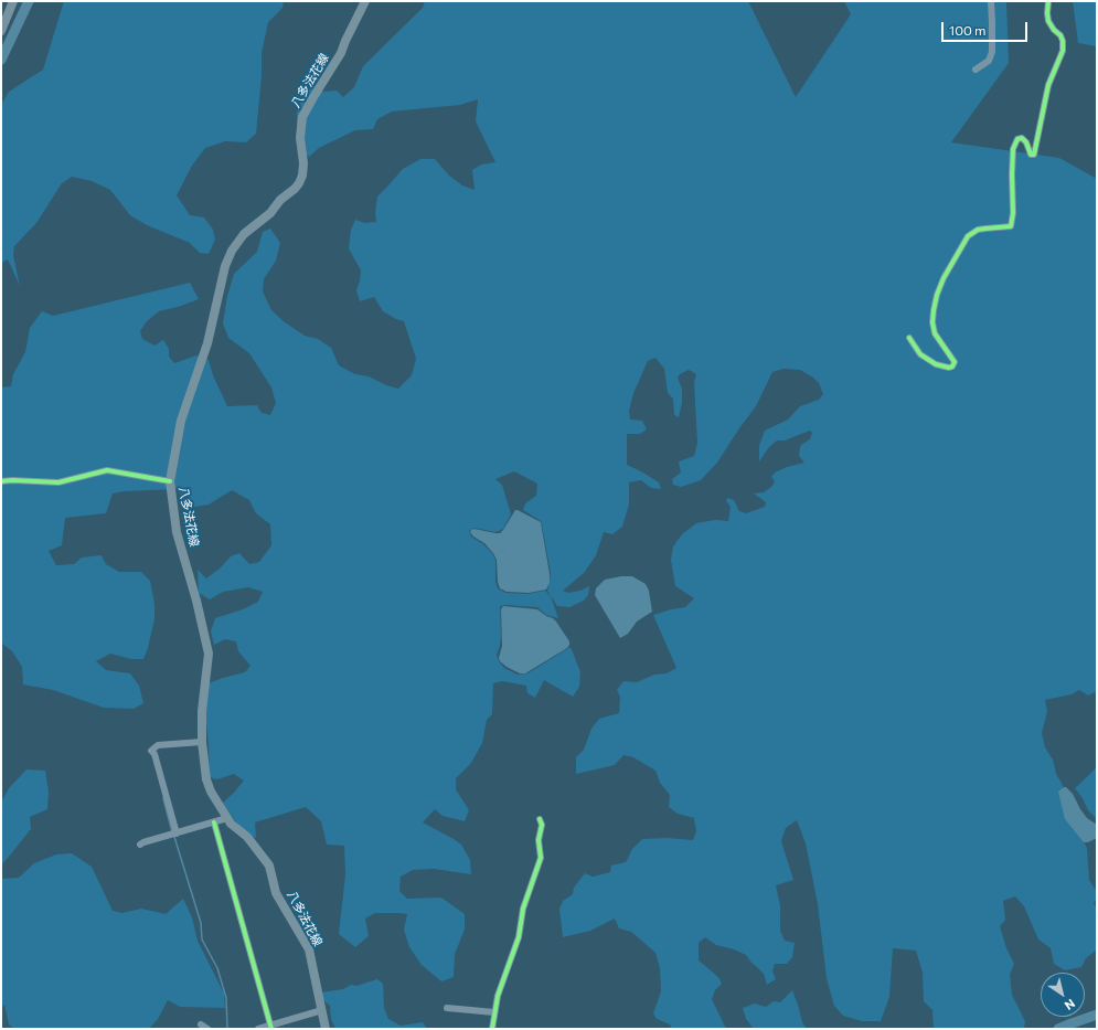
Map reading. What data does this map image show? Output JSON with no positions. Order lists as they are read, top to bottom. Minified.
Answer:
{"streets":{"main road":["八多法花線"]},"scale_bar":"100 m","north":"bottom right"}
